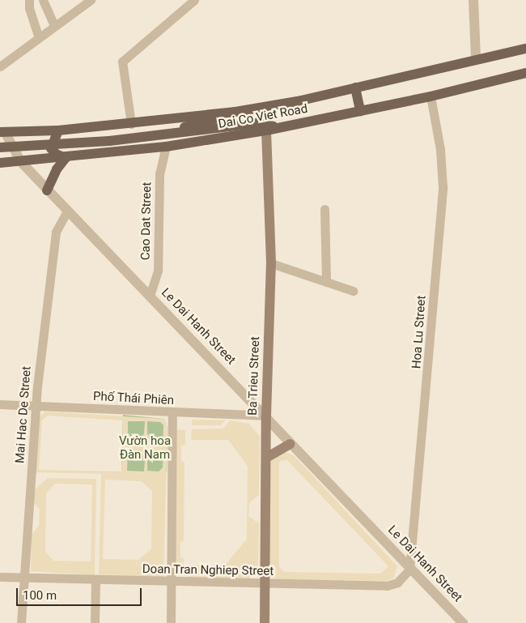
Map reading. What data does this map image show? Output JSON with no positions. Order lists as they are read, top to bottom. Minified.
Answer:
{"streets":{"main road":["Dai Co Viet Road","Ba Trieu Street"],"street":["Cao Dat Street","Le Dai Hanh Street","Hoa Lu Street","Phố Thái Phiên","Mai Hac De Street","Doan Tran Nghiep Street"]},"crossings":[["Dai Co Viet Road","Cao Dat Street"],["Dai Co Viet Road","Le Dai Hanh Street"],["Dai Co Viet Road","Hoa Lu Street"],["Dai Co Viet Road","Ba Trieu Street"],["Cao Dat Street","Le Dai Hanh Street"],["Le Dai Hanh Street","Hoa Lu Street"],["Le Dai Hanh Street","Ba Trieu Street"],["Le Dai Hanh Street","Phố Thái Phiên"],["Le Dai Hanh Street","Mai Hac De Street"],["Le Dai Hanh Street","Doan Tran Nghiep Street"],["Hoa Lu Street","Doan Tran Nghiep Street"],["Ba Trieu Street","Phố Thái Phiên"],["Ba Trieu Street","Doan Tran Nghiep Street"],["Phố Thái Phiên","Mai Hac De Street"],["Mai Hac De Street","Doan Tran Nghiep Street"]],"parks":["Vườn hoa Đàn Nam"],"scale_bar":"100 m"}
